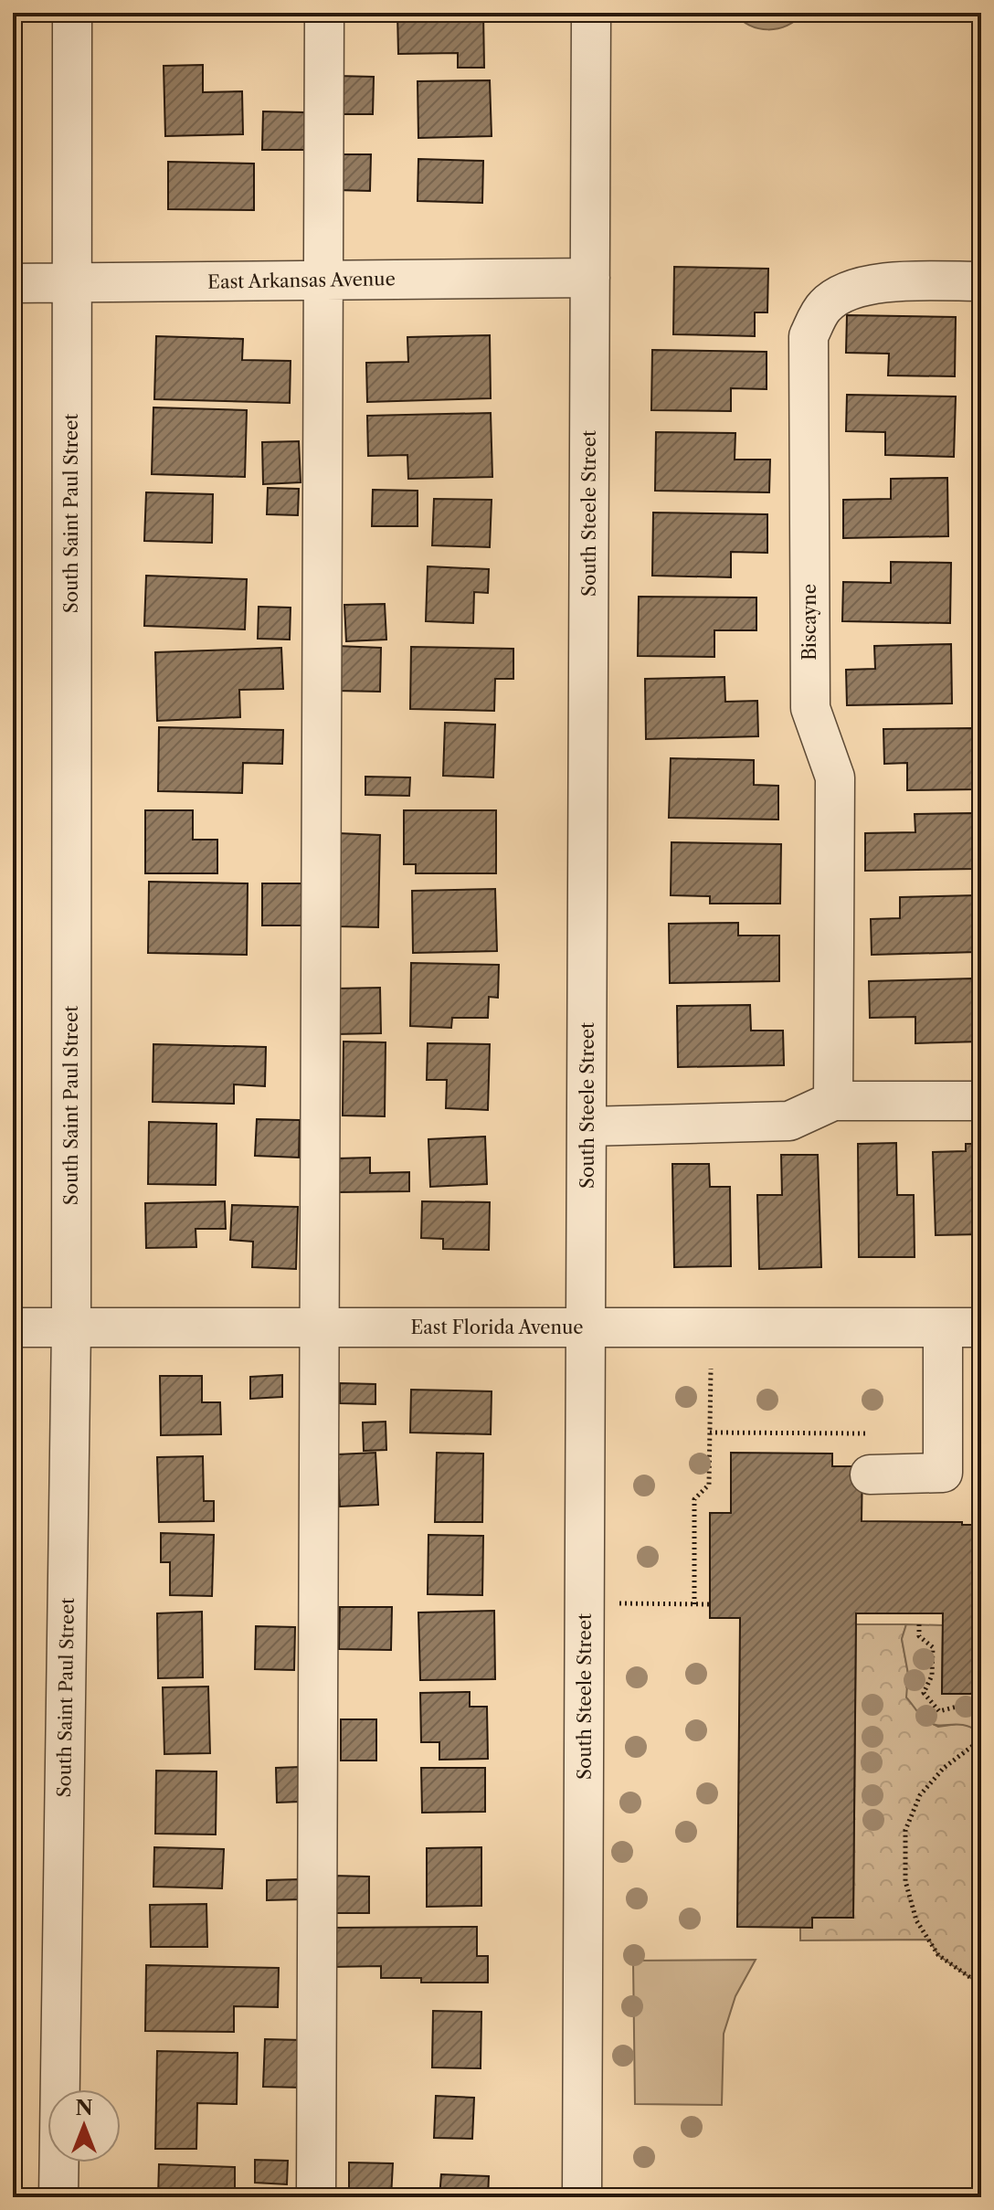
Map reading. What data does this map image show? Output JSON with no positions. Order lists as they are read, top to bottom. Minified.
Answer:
{"streets":{"street":["East Arkansas Avenue","South Saint Paul Street","South Steele Street","Biscayne","East Florida Avenue"]},"crossings":[["East Arkansas Avenue","South Saint Paul Street"],["East Arkansas Avenue","South Steele Street"],["South Saint Paul Street","East Florida Avenue"],["South Steele Street","East Florida Avenue"]],"north":"top"}
